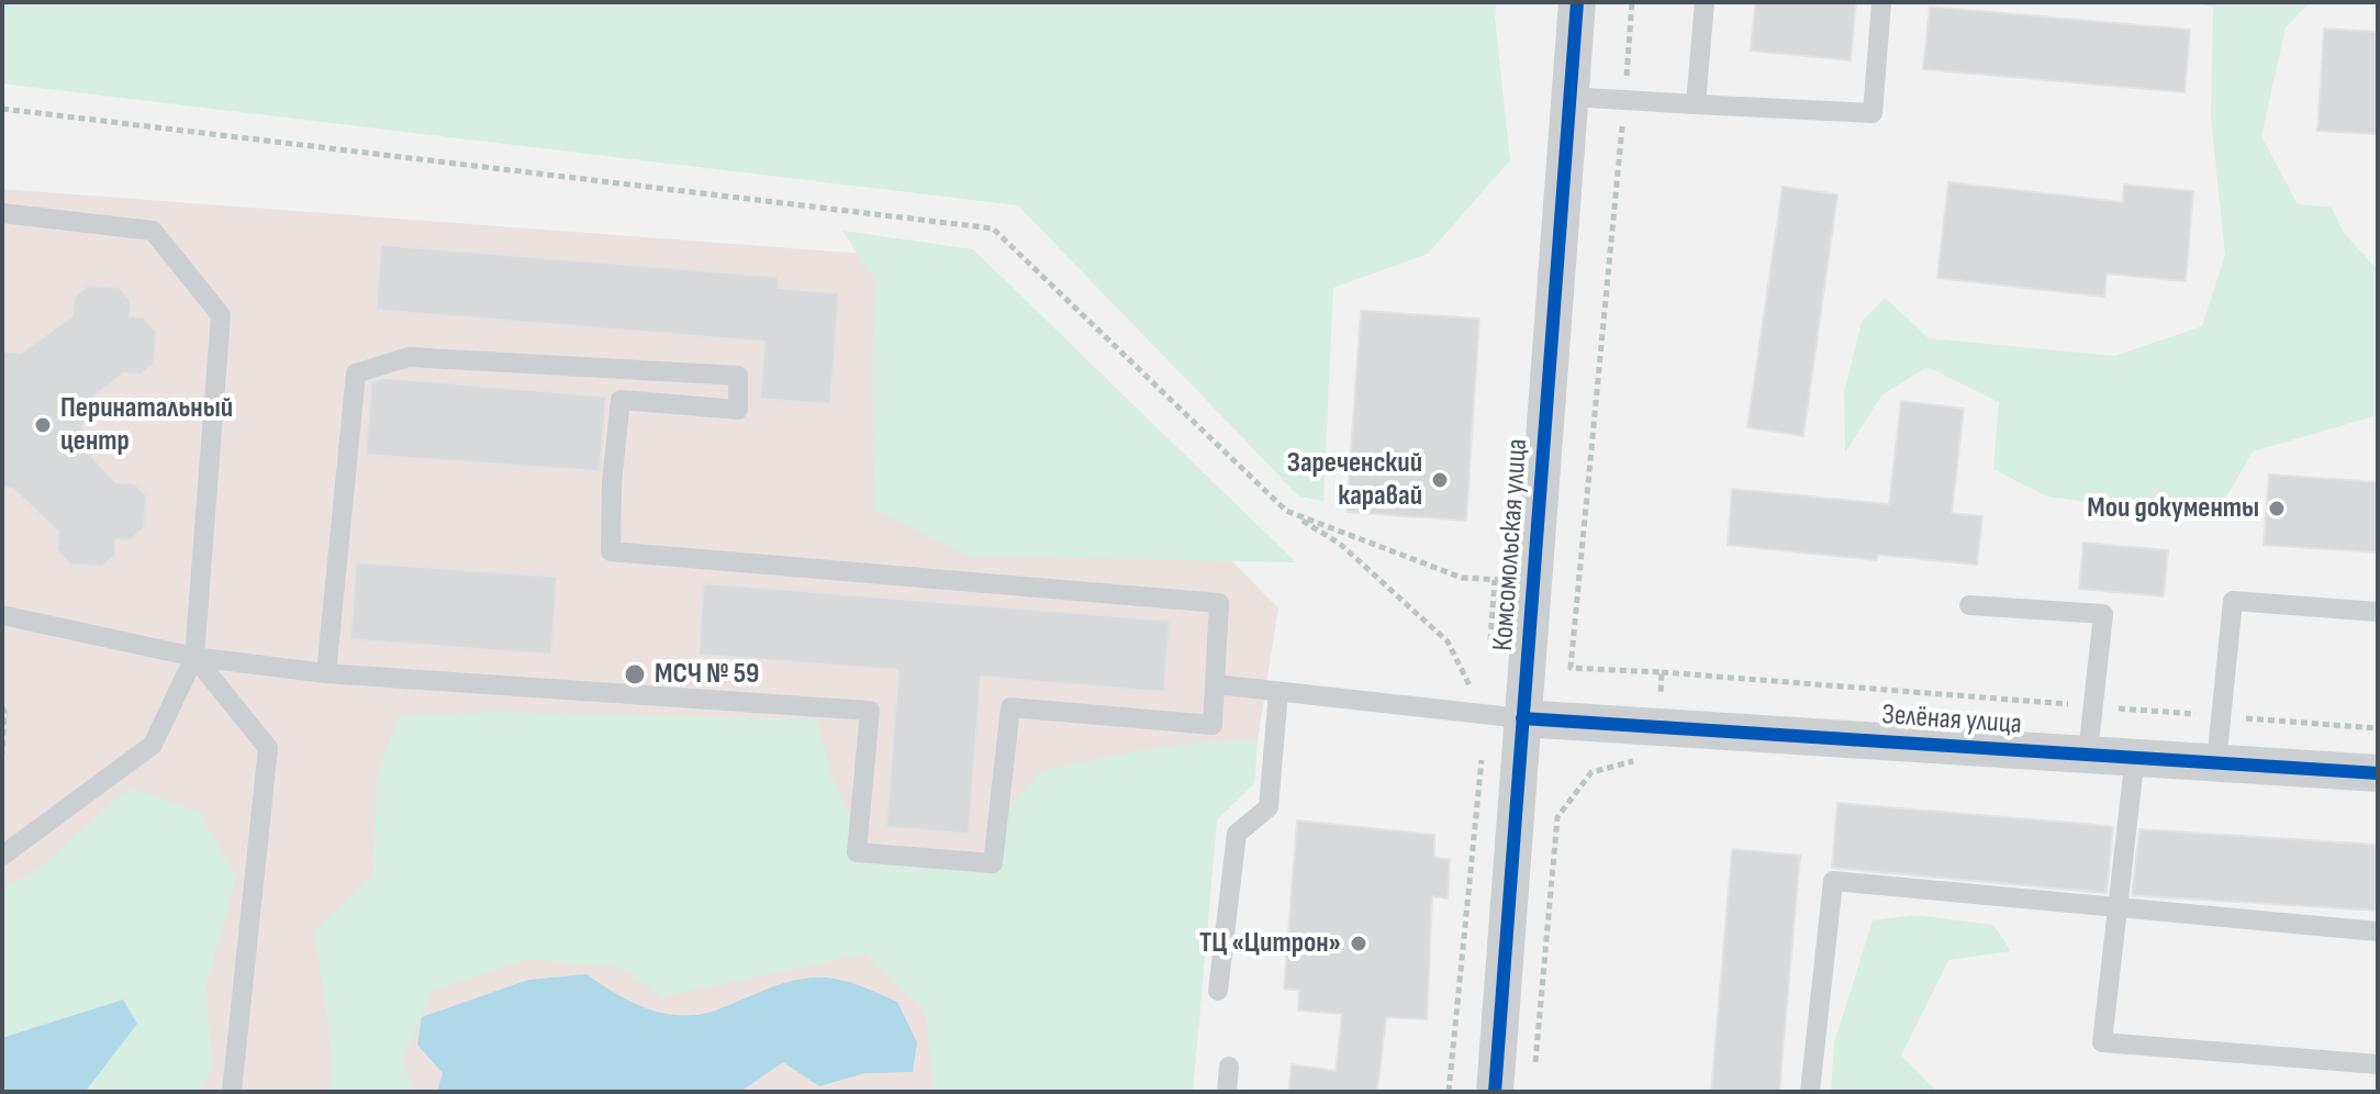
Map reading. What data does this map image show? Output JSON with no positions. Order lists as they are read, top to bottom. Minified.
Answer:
{"streets":{"street":["Комсомольская улица","Зелёная улица"]},"crossings":[["Комсомольская улица","Зелёная улица"]],"places":["Перинатальный центр","Зареченский каравай","Мои документы","МСЧ № 59","ТЦ «Цитрон»"]}
